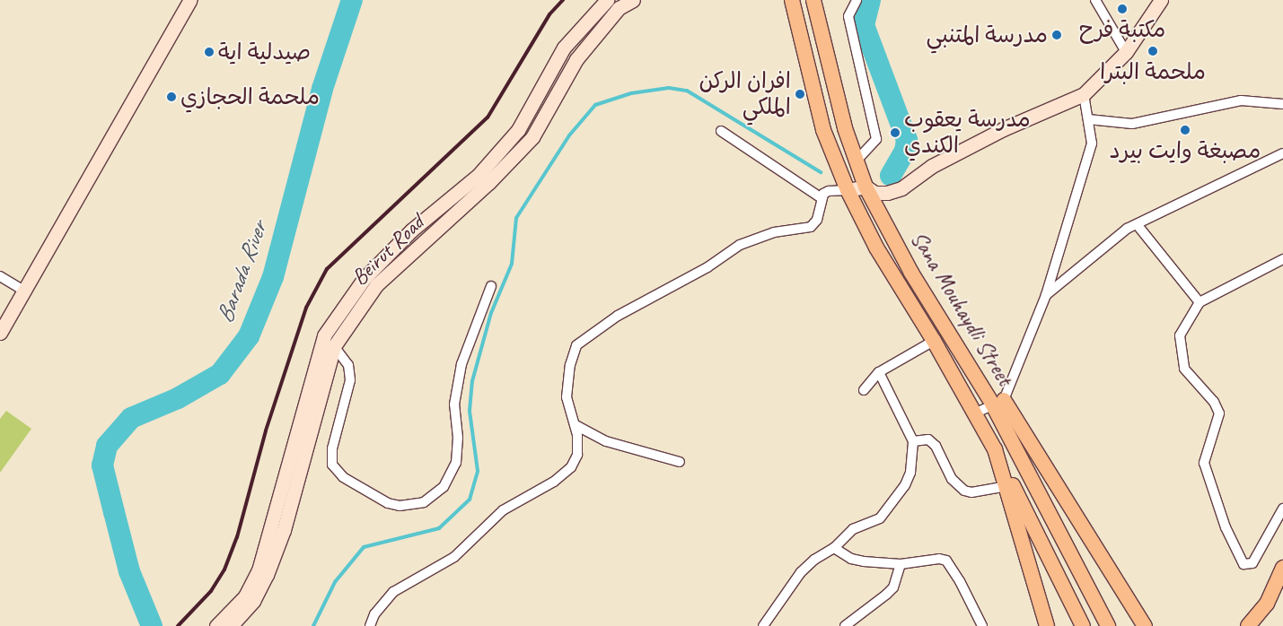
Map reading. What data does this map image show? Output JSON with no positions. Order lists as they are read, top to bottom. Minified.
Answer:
{"streets":{"main road":["Sana Mouhaydli Street"],"street":["Beirut Road"]},"water":["Barada River"],"places":["مكتبة فرح","مدرسة المتنبي","ملحمة البترا","صيدلية اية","افران الركن الملكي","ملحمة الحجازي","مصبغة وايت بيرد","مدرسة يعقوب الكندي"]}
